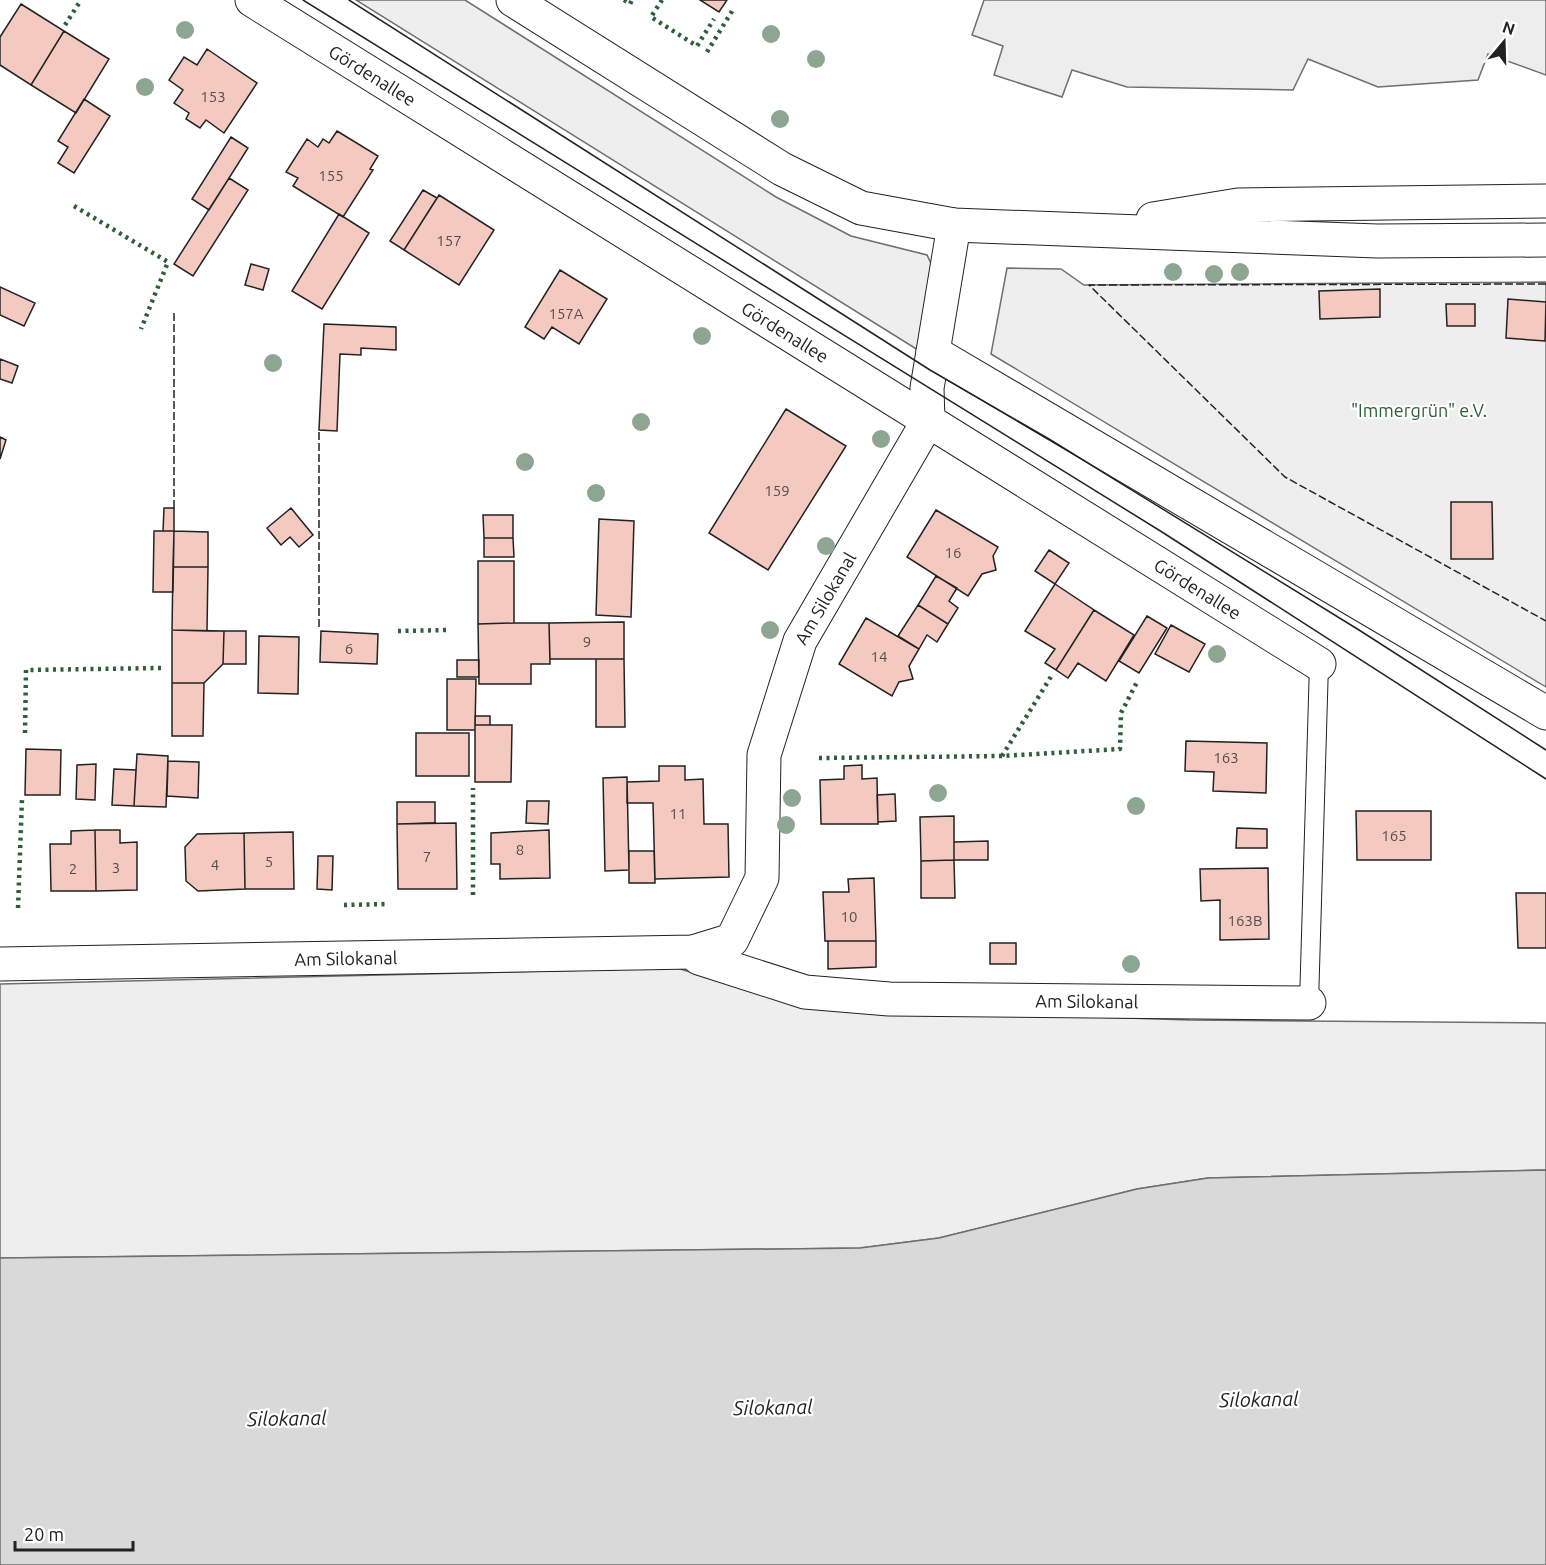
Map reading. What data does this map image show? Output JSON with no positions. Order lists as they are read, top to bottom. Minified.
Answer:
{"streets":{"street":["Gördenallee","Am Silokanal"]},"crossings":[["Gördenallee","Am Silokanal"]],"water":["Silokanal"],"parks":["\"Immergrün\" e.V."],"house_numbers":["153","155","157","157A","159","16","9","6","14","163","11","165","8","7","5","4","3","2","10","163B"],"scale_bar":"20 m","north":"top"}
